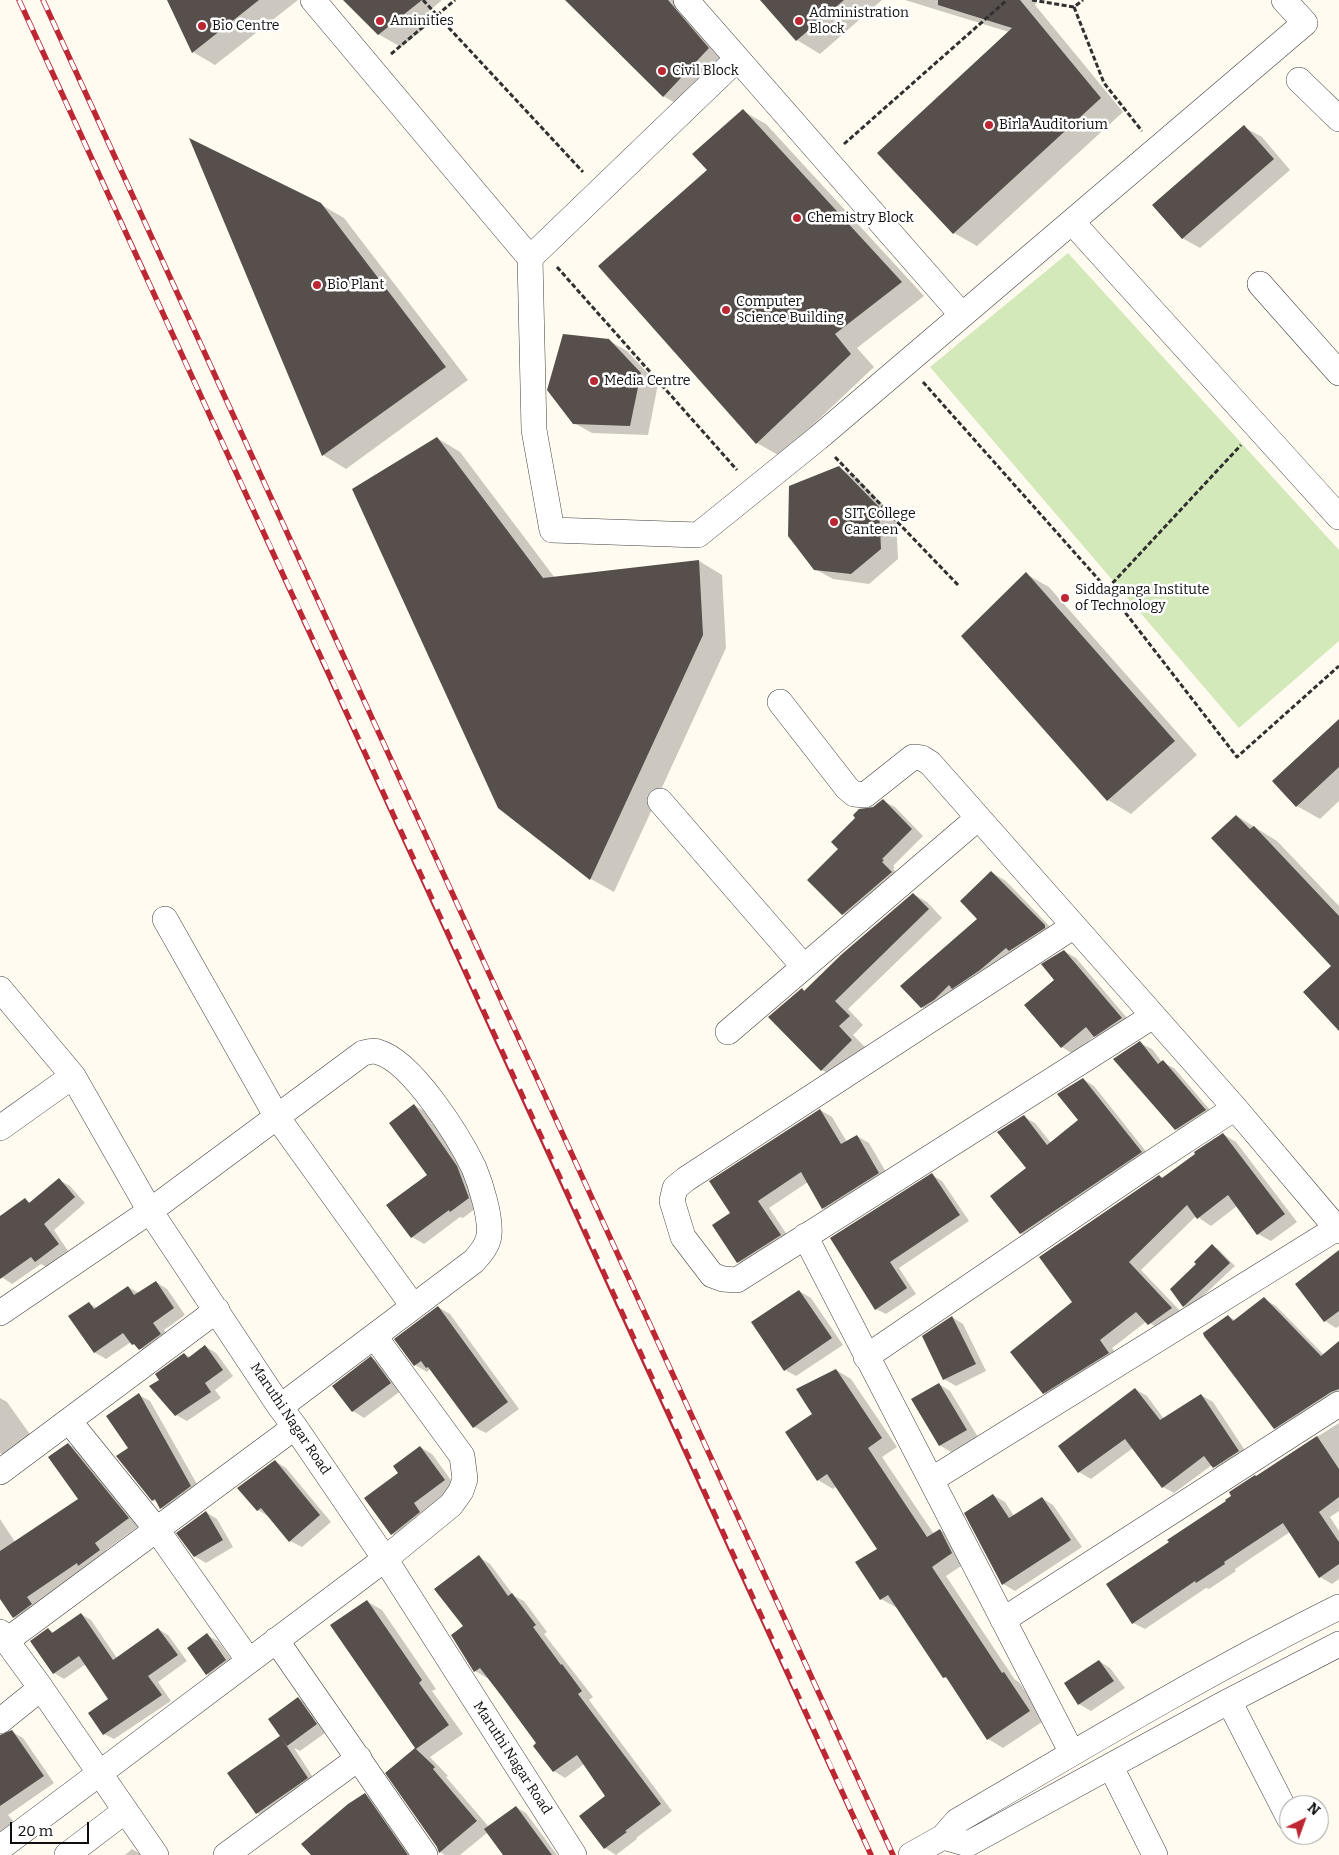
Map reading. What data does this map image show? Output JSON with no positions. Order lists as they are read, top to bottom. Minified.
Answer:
{"streets":{"street":["Maruthi Nagar Road"]},"places":["Aminities","Administration Block","Bio Centre","Civil Block","Birla Auditorium","Chemistry Block","Bio Plant","Computer Science Building","Media Centre","SIT College Canteen","Siddaganga Institute of Technology"],"scale_bar":"20 m","north":"top right"}
